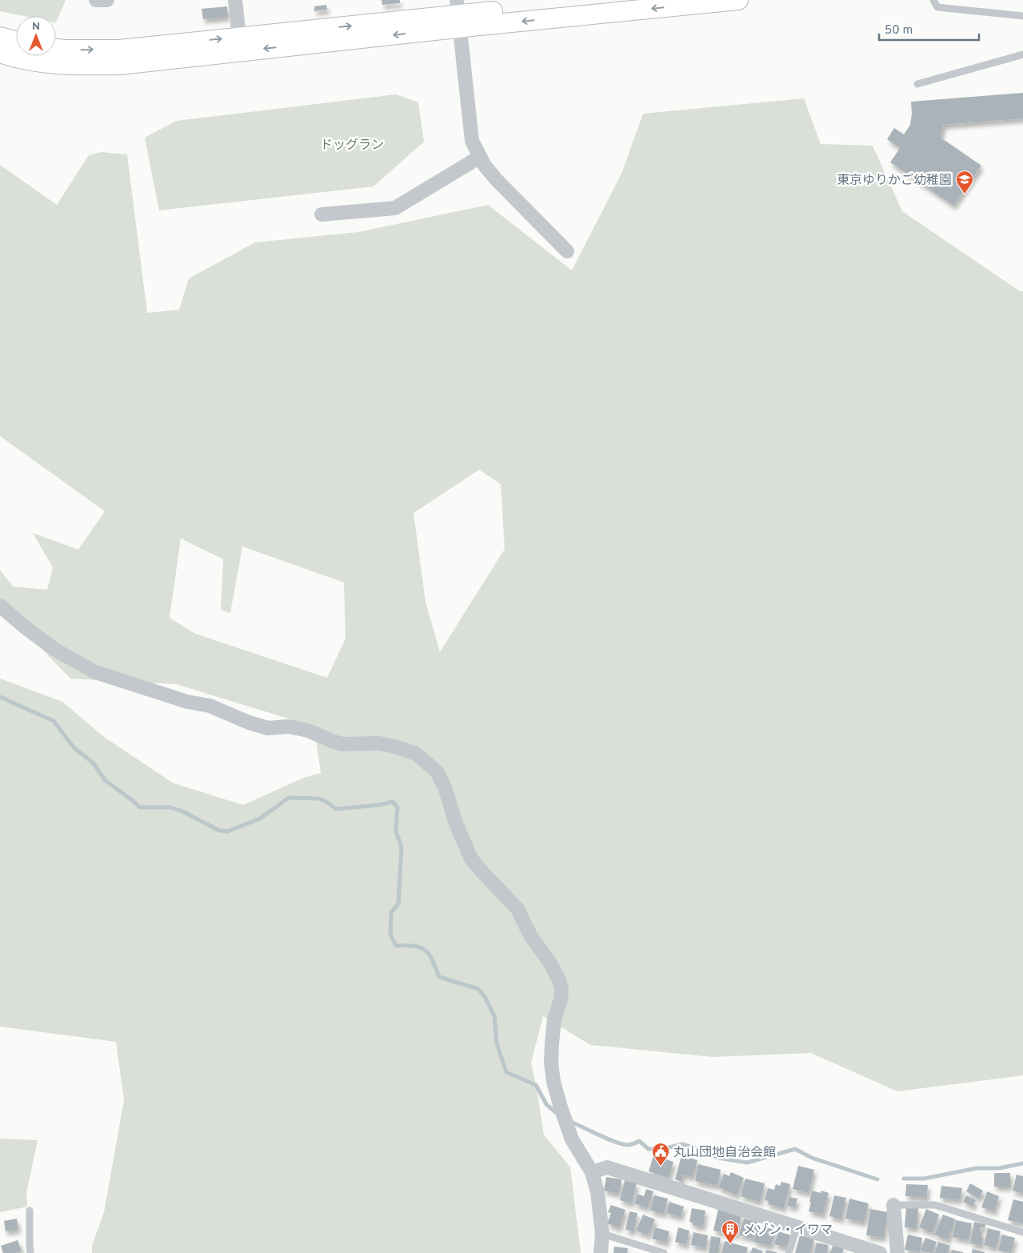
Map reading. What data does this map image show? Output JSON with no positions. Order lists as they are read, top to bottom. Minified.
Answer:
{"parks":["ドッグラン"],"places":{"school or university":["東京ゆりかご幼稚園"],"public building":["丸山団地自治会館"],"building":["メゾン・イワマ"]},"scale_bar":"50 m","north":"top"}
